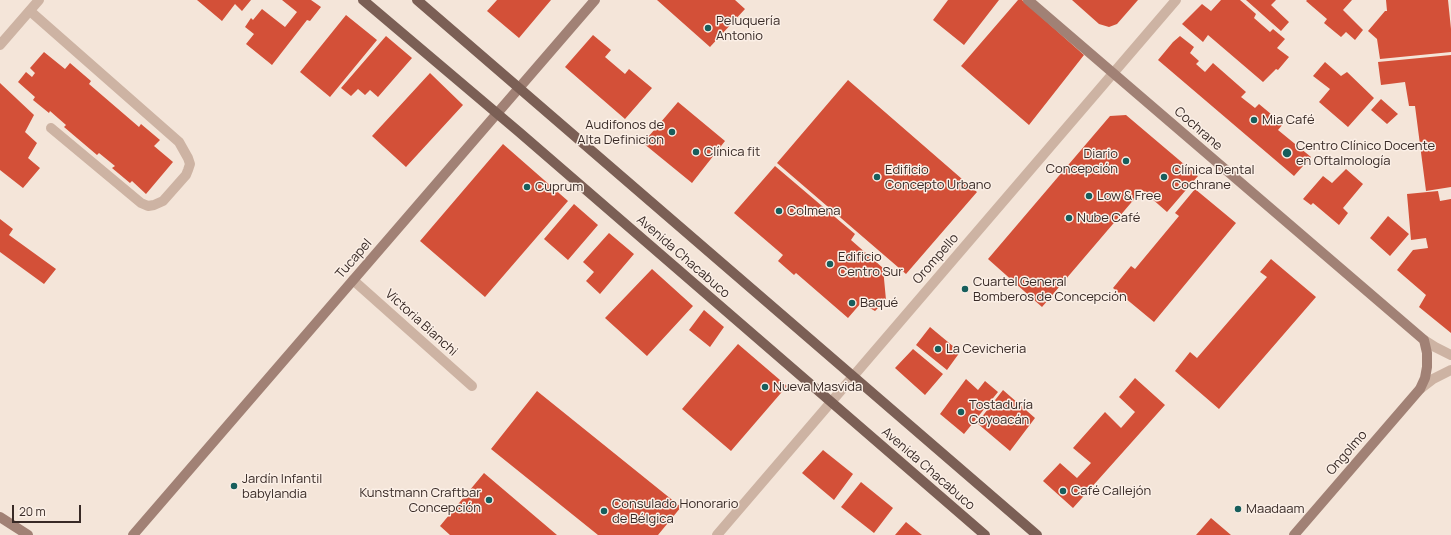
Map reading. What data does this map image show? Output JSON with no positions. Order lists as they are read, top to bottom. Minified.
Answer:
{"streets":{"main road":["Avenida Chacabuco"],"street":["Cochrane","Tucapel","Orompello","Victoria Bianchi","Ongolmo"]},"crossings":[["Cochrane","Orompello"],["Cochrane","Ongolmo"],["Avenida Chacabuco","Tucapel"],["Avenida Chacabuco","Orompello"],["Tucapel","Victoria Bianchi"]],"places":["Peluquería Antonio","Mia Café","Audifonos de Alta Definicion","Clínica fit","Centro Clínico Docente en Oftalmología","Diario Concepción","Edificio Concepto Urbano","Clínica Dental Cochrane","Cuprum","Low & Free","Colmena","Nube Café","Edificio Centro Sur","Cuartel General Bomberos de Concepción","Baqué","La Cevicheria","Nueva Masvida","Tostaduría Coyoacán","Jardín Infantil babylandia","Café Callejón","Kunstmann Craftbar Concepción","Maadaam","Consulado Honorario de Bélgica"],"scale_bar":"20 m"}
